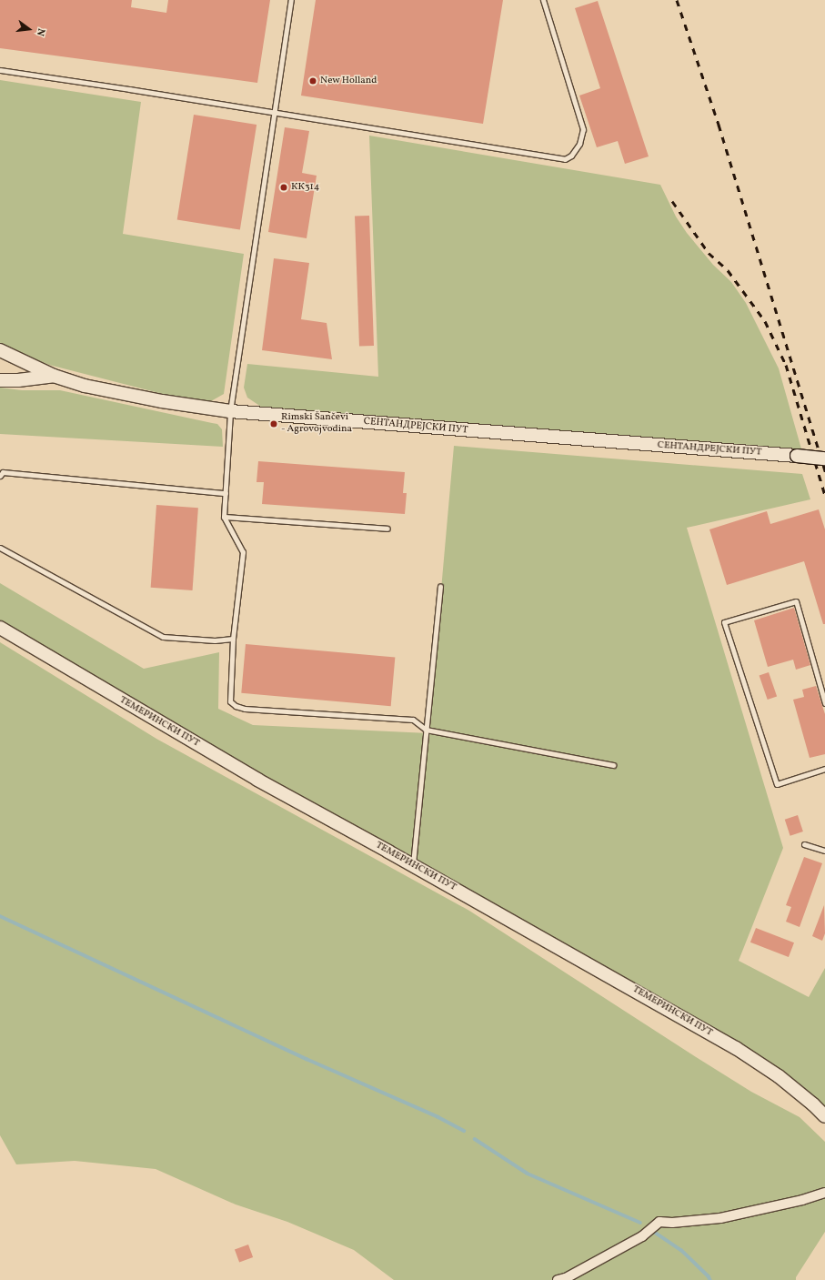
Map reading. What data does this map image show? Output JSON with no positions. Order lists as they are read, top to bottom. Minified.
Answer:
{"streets":{"main road":["СЕНТАНДРЕЈСКИ ПУТ","ТЕМЕРИНСКИ ПУТ"]},"places":["New Holland","КК314","Rimski Šančevi - Agrovojvodina"],"north":"right"}
